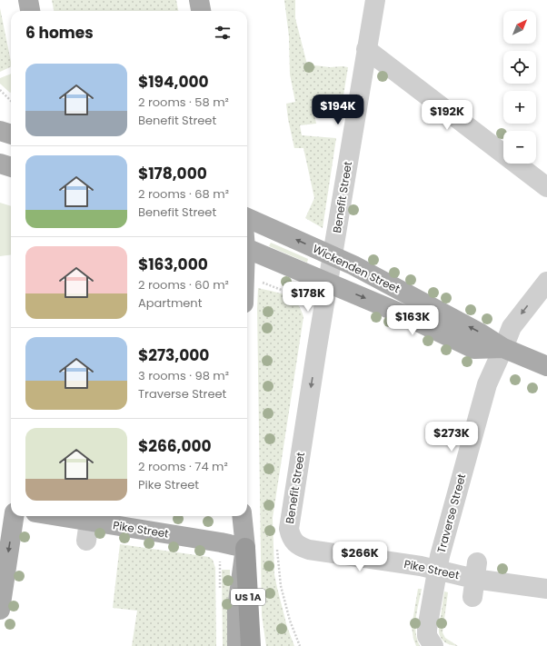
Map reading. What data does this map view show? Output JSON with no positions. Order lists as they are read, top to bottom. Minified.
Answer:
{"streets":{"highway":["US 1A"],"main road":["Wickenden Street","Pike Street"],"street":["Benefit Street","Traverse Street"]},"crossings":[["Benefit Street","Wickenden Street"],["Benefit Street","Pike Street"],["Wickenden Street","Traverse Street"],["Traverse Street","Pike Street"],["Pike Street","US 1A"]],"one_way":["Benefit Street"],"north":"top right","page":{"map_buttons":["+","−"],"heading":"6 homes","list":[{"name":"$194,000","note":"2 rooms · 58 m² · Benefit Street"},{"name":"$178,000","note":"2 rooms · 68 m² · Benefit Street"},{"name":"$163,000","note":"2 rooms · 60 m² · Apartment"},{"name":"$273,000","note":"3 rooms · 98 m² · Traverse Street"},{"name":"$266,000","note":"2 rooms · 74 m² · Pike Street"}],"price":["$194K","$192K","$178K","$163K","$273K","$266K"]}}
